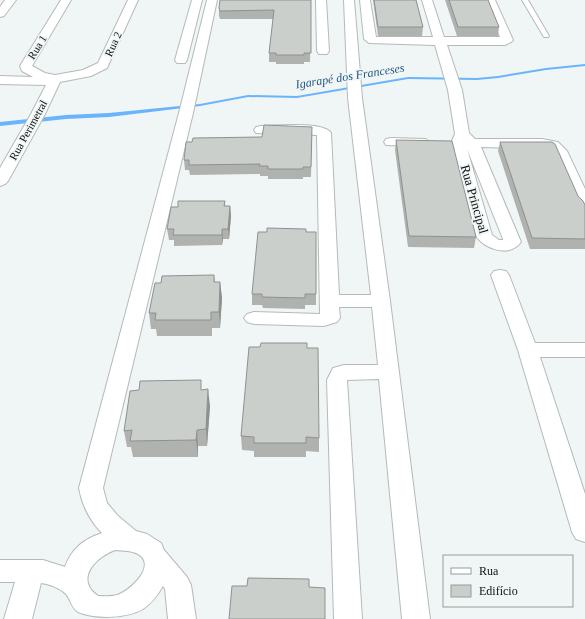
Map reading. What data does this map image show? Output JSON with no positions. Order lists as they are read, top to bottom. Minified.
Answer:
{"streets":{"street":["Rua 2","Rua 1","Rua Perimetral","Rua Principal"]},"crossings":[["Rua 2","Rua 1"],["Rua 2","Rua Perimetral"],["Rua 1","Rua Perimetral"]],"water":["Igarapé dos Franceses"],"legend":["Rua","Edifício"]}
